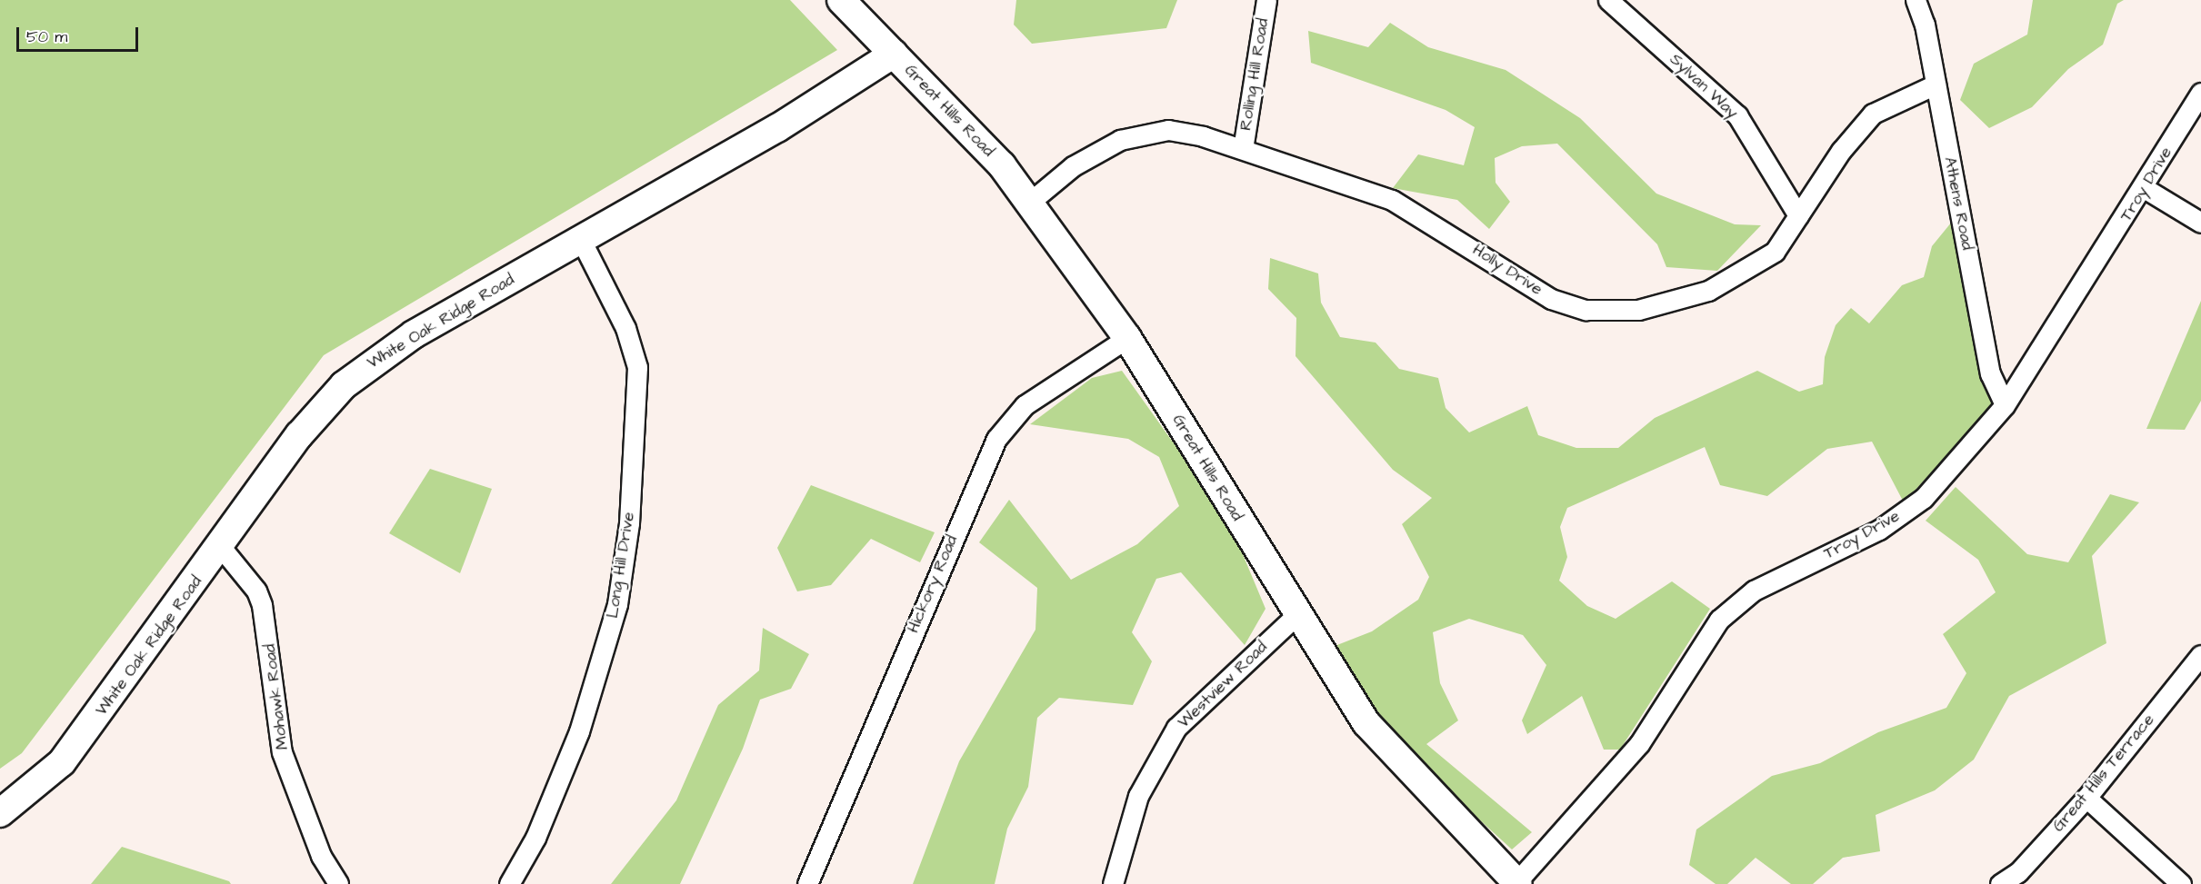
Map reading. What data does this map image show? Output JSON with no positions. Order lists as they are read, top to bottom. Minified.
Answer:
{"streets":{"street":["Rolling Hill Road","Sylvan Way","Great Hills Road","Troy Drive","Athens Road","Holly Drive","White Oak Ridge Road","Long Hill Drive","Hickory Road","Westview Road","Mohawk Road","Great Hills Terrace"]},"crossings":[["Rolling Hill Road","Holly Drive"],["Sylvan Way","Holly Drive"],["Great Hills Road","Troy Drive"],["Great Hills Road","Holly Drive"],["Great Hills Road","White Oak Ridge Road"],["Great Hills Road","Hickory Road"],["Great Hills Road","Westview Road"],["Troy Drive","Athens Road"],["Athens Road","Holly Drive"],["White Oak Ridge Road","Long Hill Drive"],["White Oak Ridge Road","Mohawk Road"]],"scale_bar":"50 m"}
